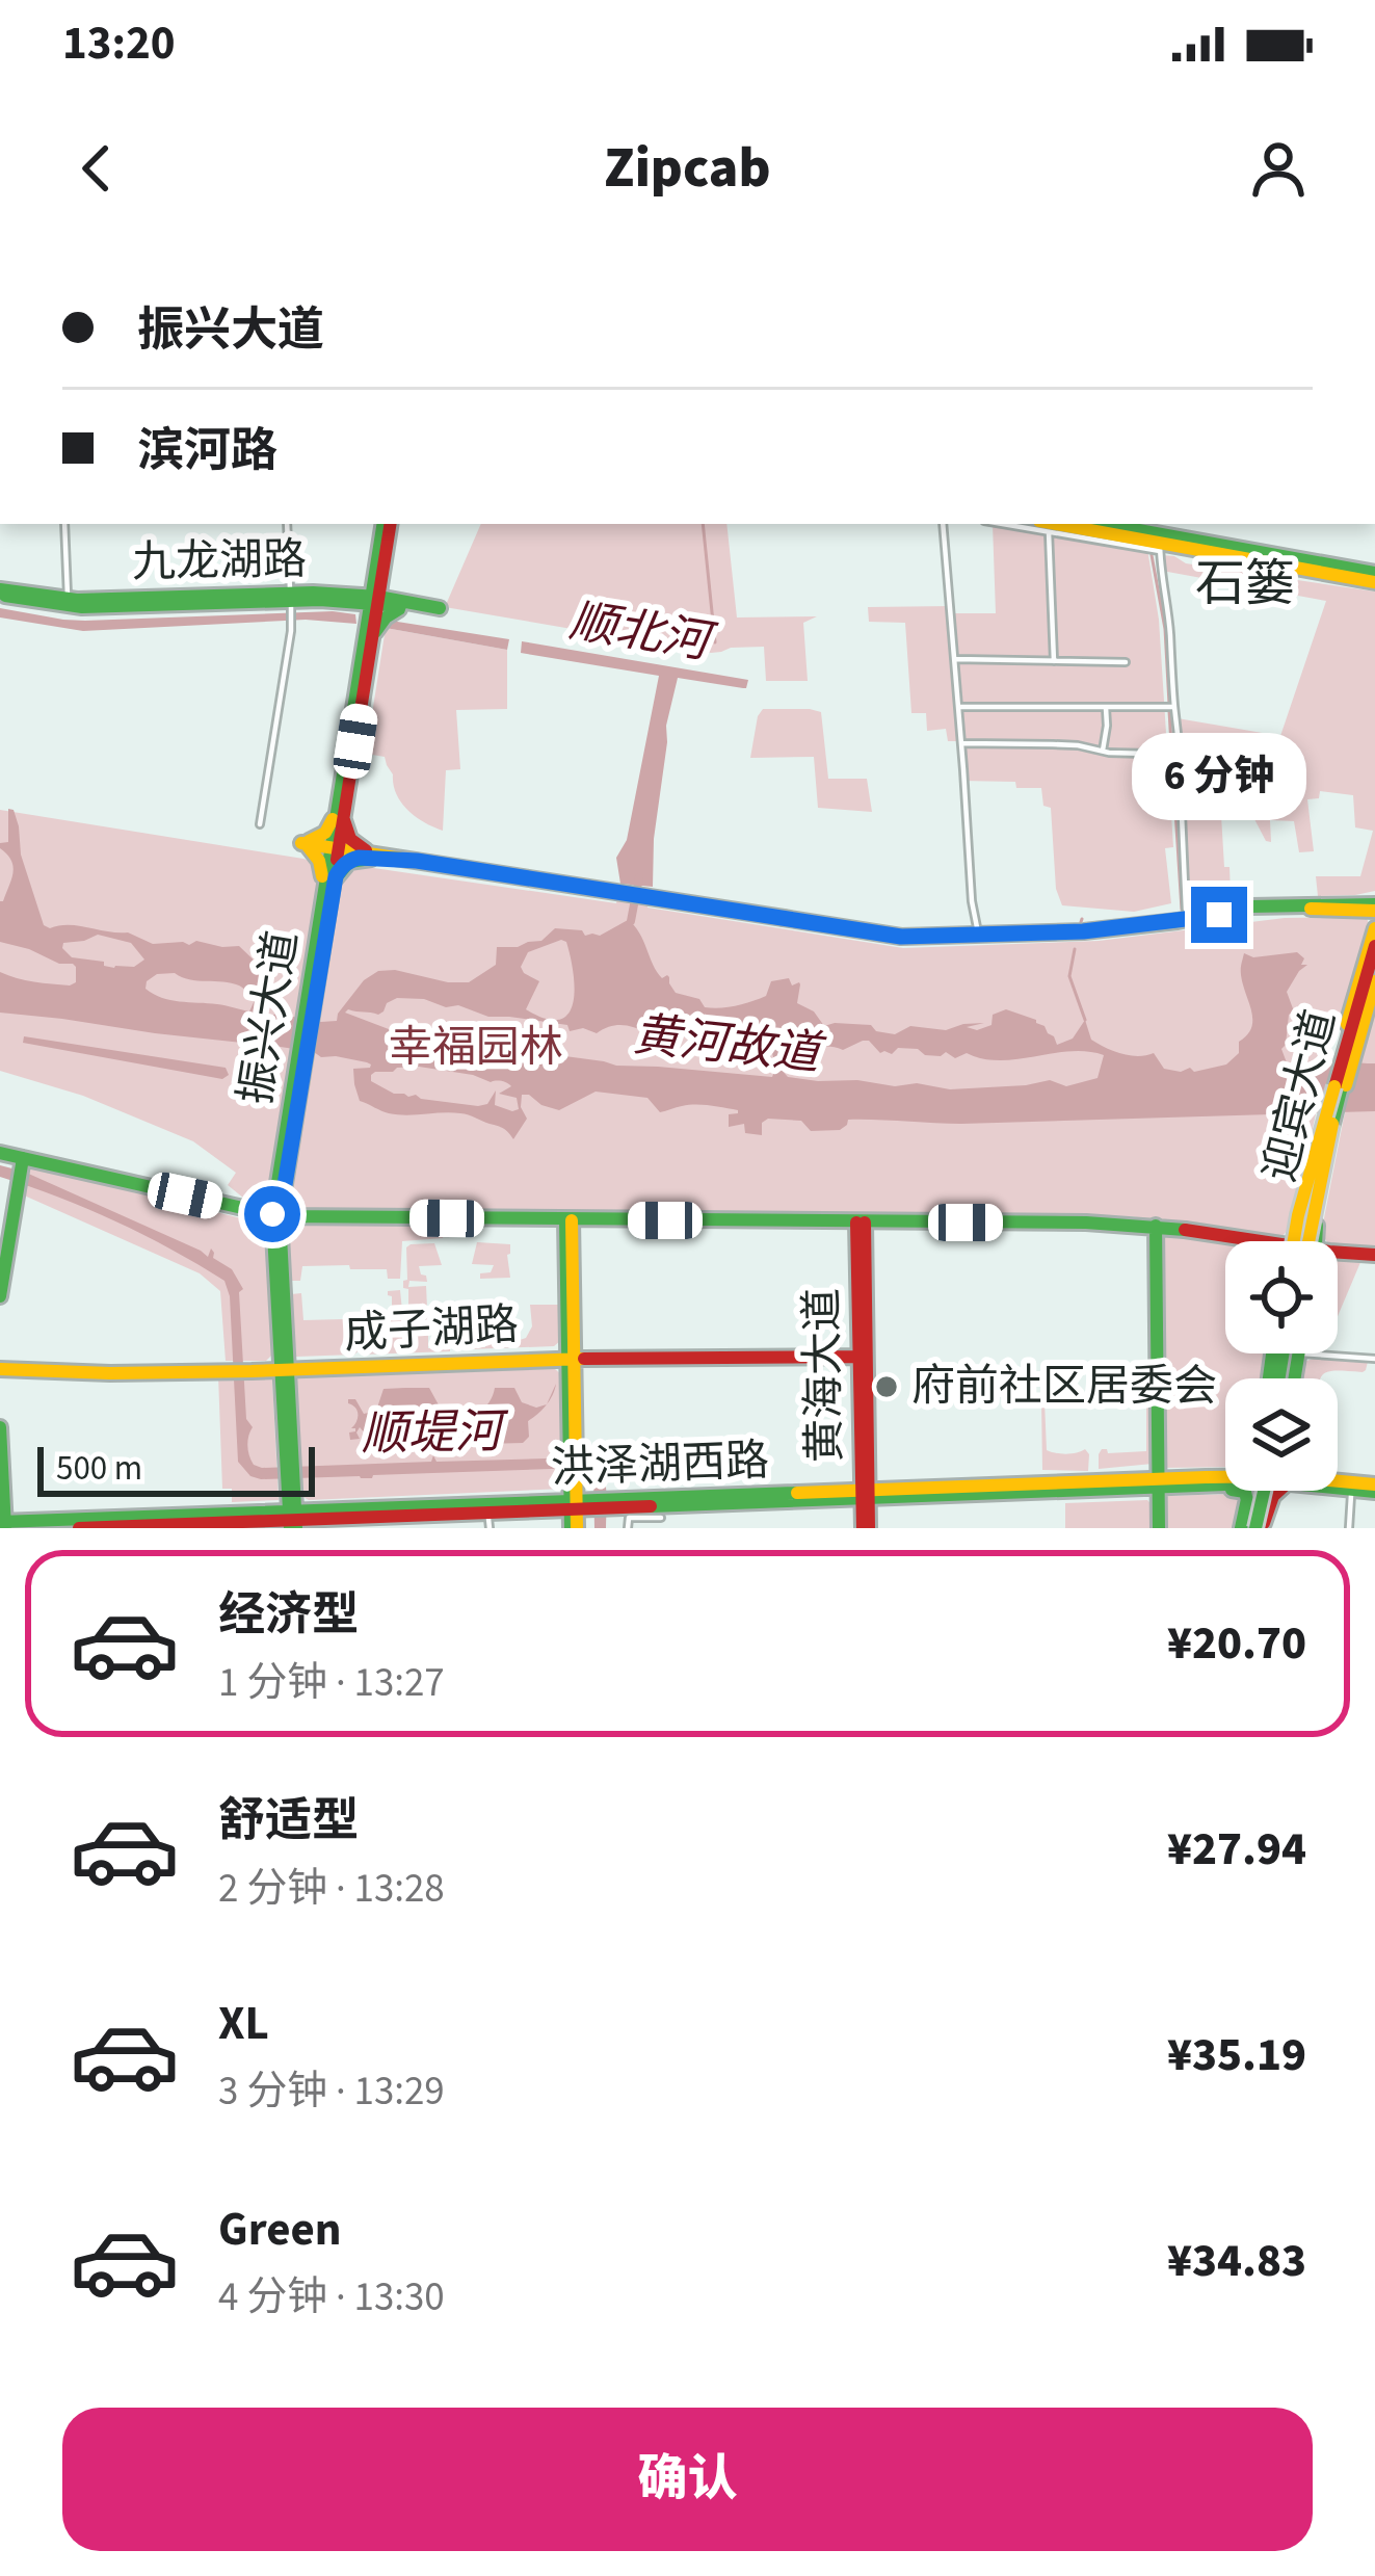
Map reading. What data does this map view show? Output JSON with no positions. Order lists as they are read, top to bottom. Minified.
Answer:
{"streets":{"main road":["九龙湖路","振兴大道","迎宾大道","成子湖路","黄海大道","洪泽湖西路"]},"crossings":[["九龙湖路","振兴大道"],["振兴大道","成子湖路"],["振兴大道","洪泽湖西路"],["成子湖路","黄海大道"],["黄海大道","洪泽湖西路"]],"districts":["石篓"],"water":["顺北河","黄河故道","顺堤河"],"parks":["幸福园林"],"places":["府前社区居委会"],"scale_bar":"500 m","page":{"status":"13:20","header":"Zipcab","banner":["振兴大道","滨河路"],"bubble":"6 分钟","scale":"500 m","list":[{"name":"经济型","note":"1 分钟 · 13:27","value":"¥20.70"},{"name":"舒适型","note":"2 分钟 · 13:28","value":"¥27.94"},{"name":"XL","note":"3 分钟 · 13:29","value":"¥35.19"},{"name":"Green","note":"4 分钟 · 13:30","value":"¥34.83"}],"buttons":"确认"}}
